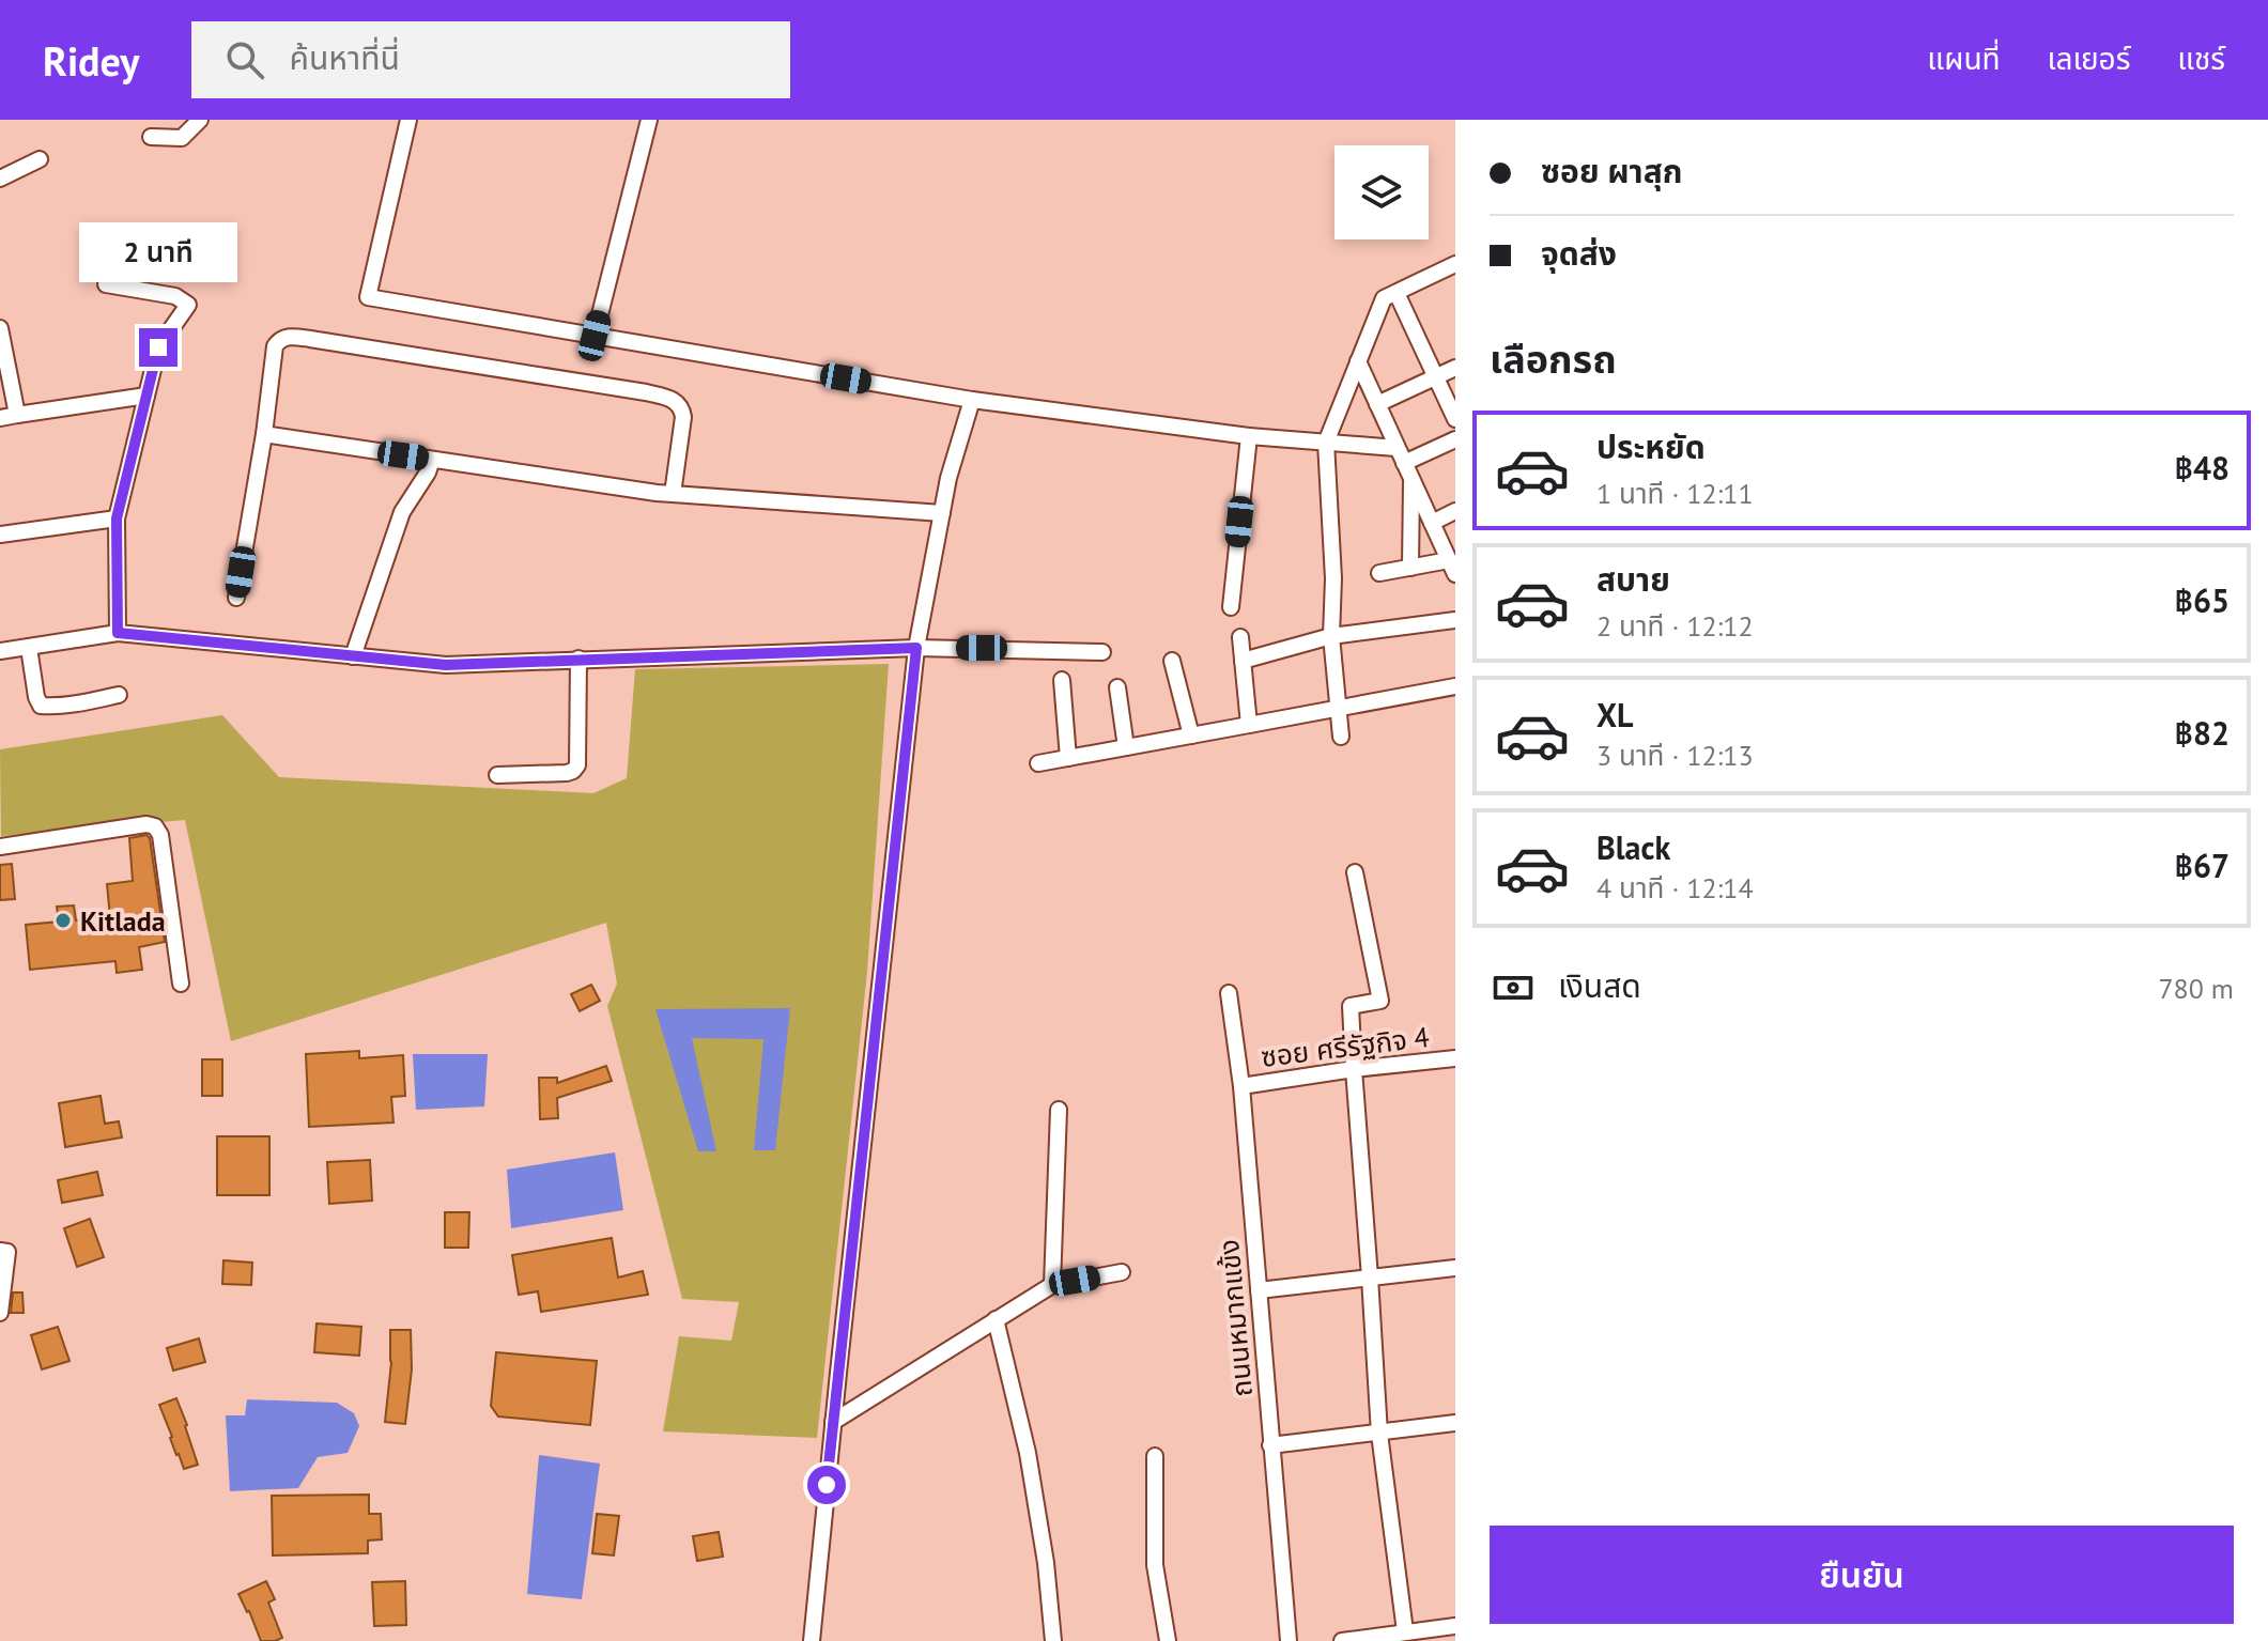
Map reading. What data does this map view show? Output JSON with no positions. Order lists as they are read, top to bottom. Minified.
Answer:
{"streets":{"street":["ซอย ศรีรัฐกิจ 4","ถนนหมากแข้ง"]},"crossings":[["ซอย ศรีรัฐกิจ 4","ถนนหมากแข้ง"]],"places":["Kitlada"],"page":{"header":"Ridey","search":"ค้นหาที่นี่","nav":["แผนที่","เลเยอร์","แชร์"],"banner":["ซอย ผาสุก","จุดส่ง"],"bubble":"2 นาที","heading":"เลือกรถ","list":[{"name":"ประหยัด","note":"1 นาที · 12:11","value":"฿48"},{"name":"สบาย","note":"2 นาที · 12:12","value":"฿65"},{"name":"XL","note":"3 นาที · 12:13","value":"฿82"},{"name":"Black","note":"4 นาที · 12:14","value":"฿67"}],"pay":["เงินสด","780 m"],"buttons":"ยืนยัน"}}
